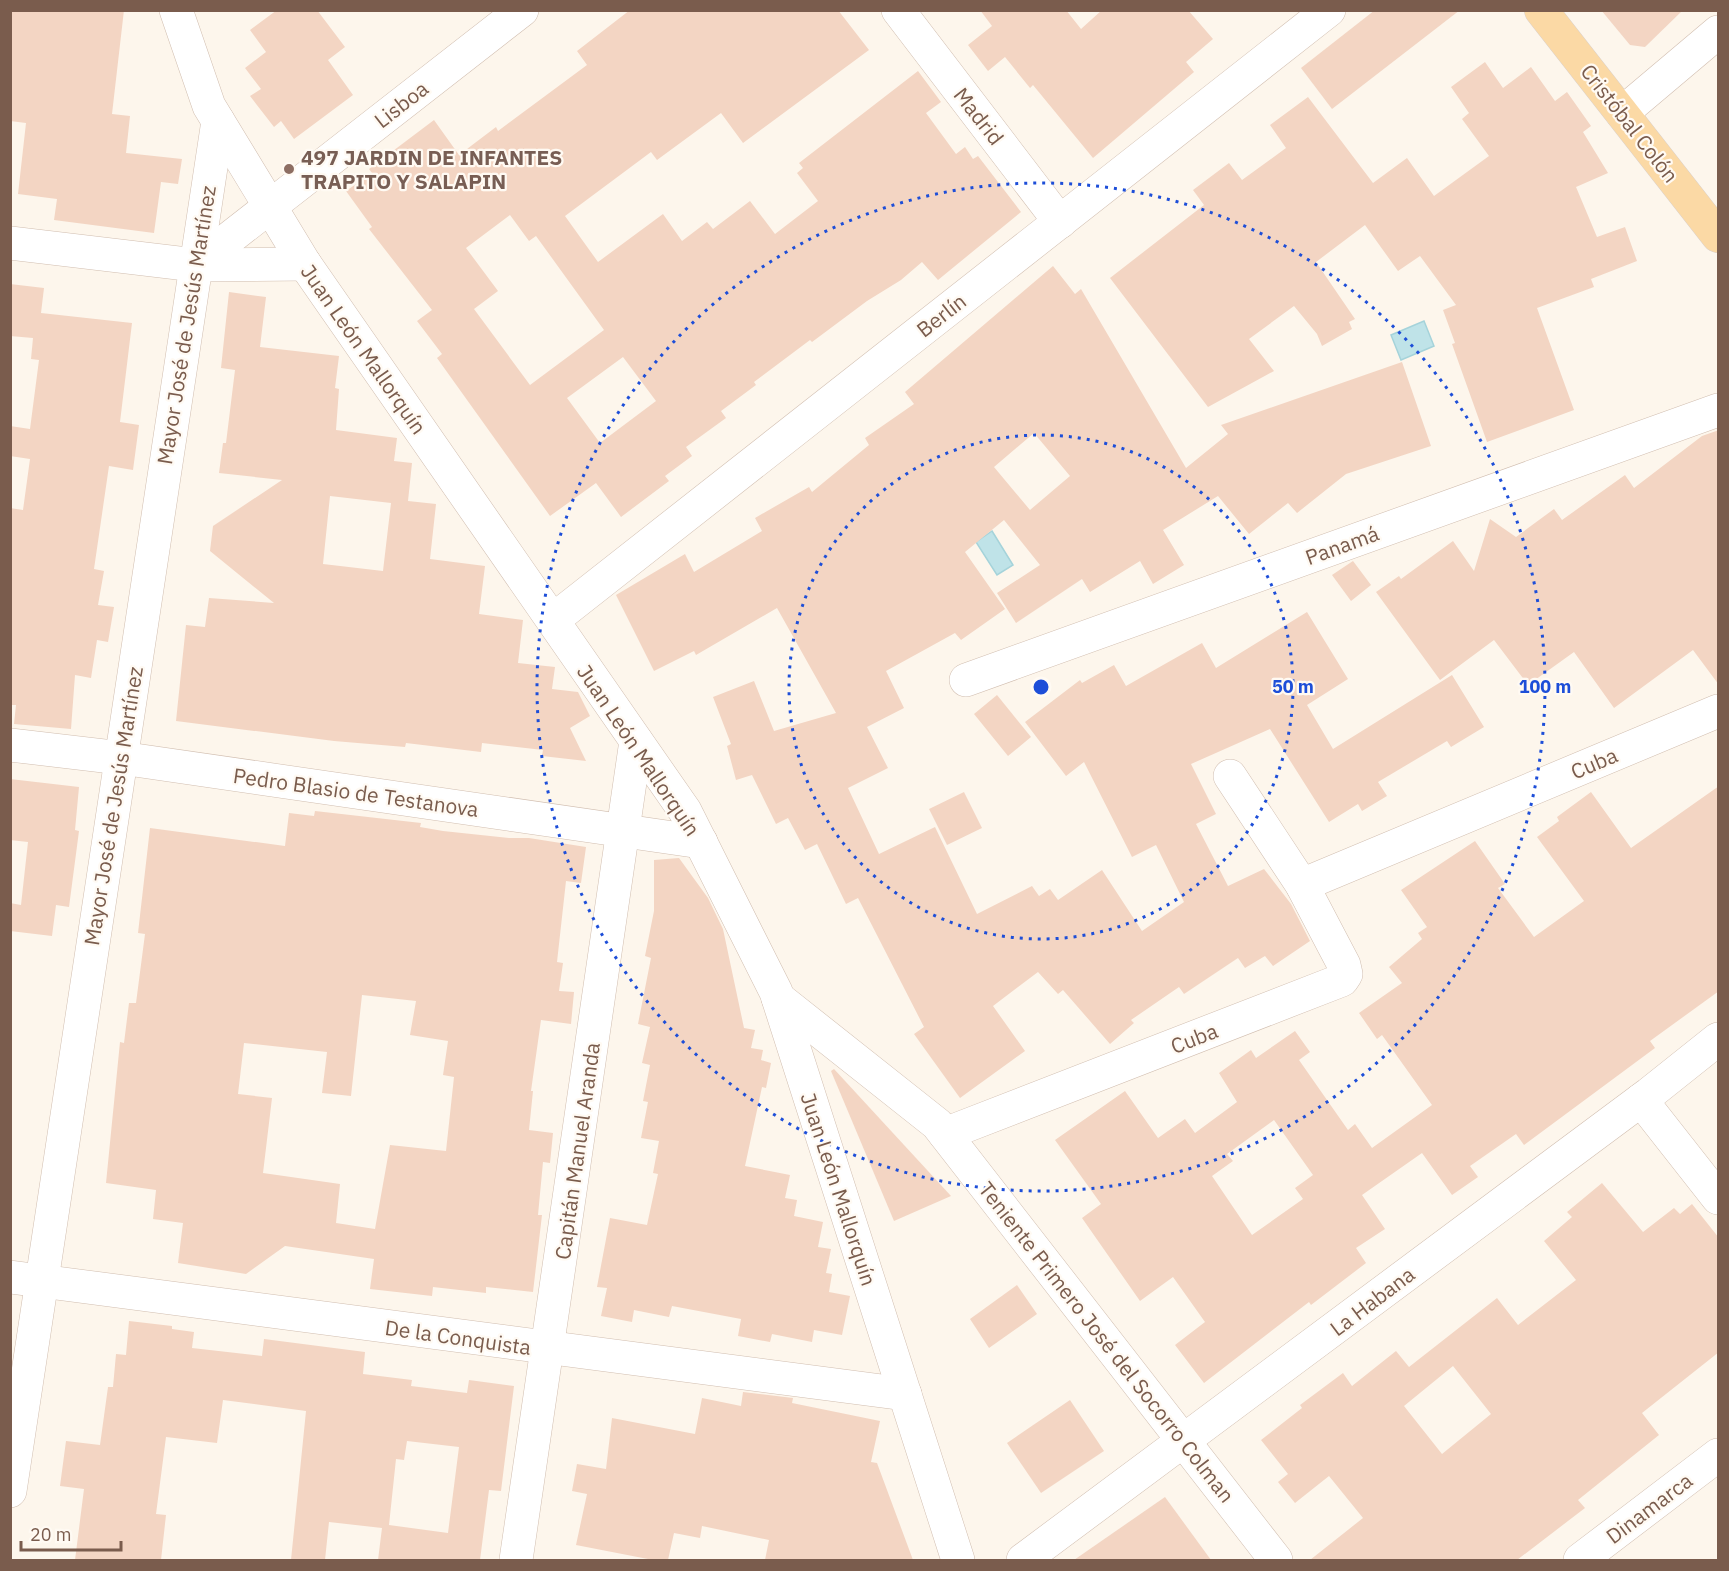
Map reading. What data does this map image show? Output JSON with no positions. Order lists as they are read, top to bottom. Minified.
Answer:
{"streets":{"main road":["Cristóbal Colón"],"street":["Lisboa","Madrid","Berlín","Mayor José de Jesús Martínez","Juan León Mallorquín","Panamá","Cuba","Pedro Blasio de Testanova","Capitán Manuel Aranda","La Habana","De la Conquista","Teniente Primero José del Socorro Colman","Dinamarca"]},"crossings":[["Lisboa","Mayor José de Jesús Martínez"],["Lisboa","Juan León Mallorquín"],["Madrid","Berlín"],["Berlín","Juan León Mallorquín"],["Mayor José de Jesús Martínez","Juan León Mallorquín"],["Mayor José de Jesús Martínez","Pedro Blasio de Testanova"],["Mayor José de Jesús Martínez","De la Conquista"],["Juan León Mallorquín","Pedro Blasio de Testanova"],["Juan León Mallorquín","Capitán Manuel Aranda"],["Juan León Mallorquín","De la Conquista"],["Juan León Mallorquín","Teniente Primero José del Socorro Colman"],["Cuba","Teniente Primero José del Socorro Colman"],["Pedro Blasio de Testanova","Capitán Manuel Aranda"],["Capitán Manuel Aranda","De la Conquista"],["La Habana","Teniente Primero José del Socorro Colman"]],"places":["497 JARDIN DE INFANTES TRAPITO Y SALAPIN"],"scale_bar":"20 m","rings":["50 m","100 m"]}
